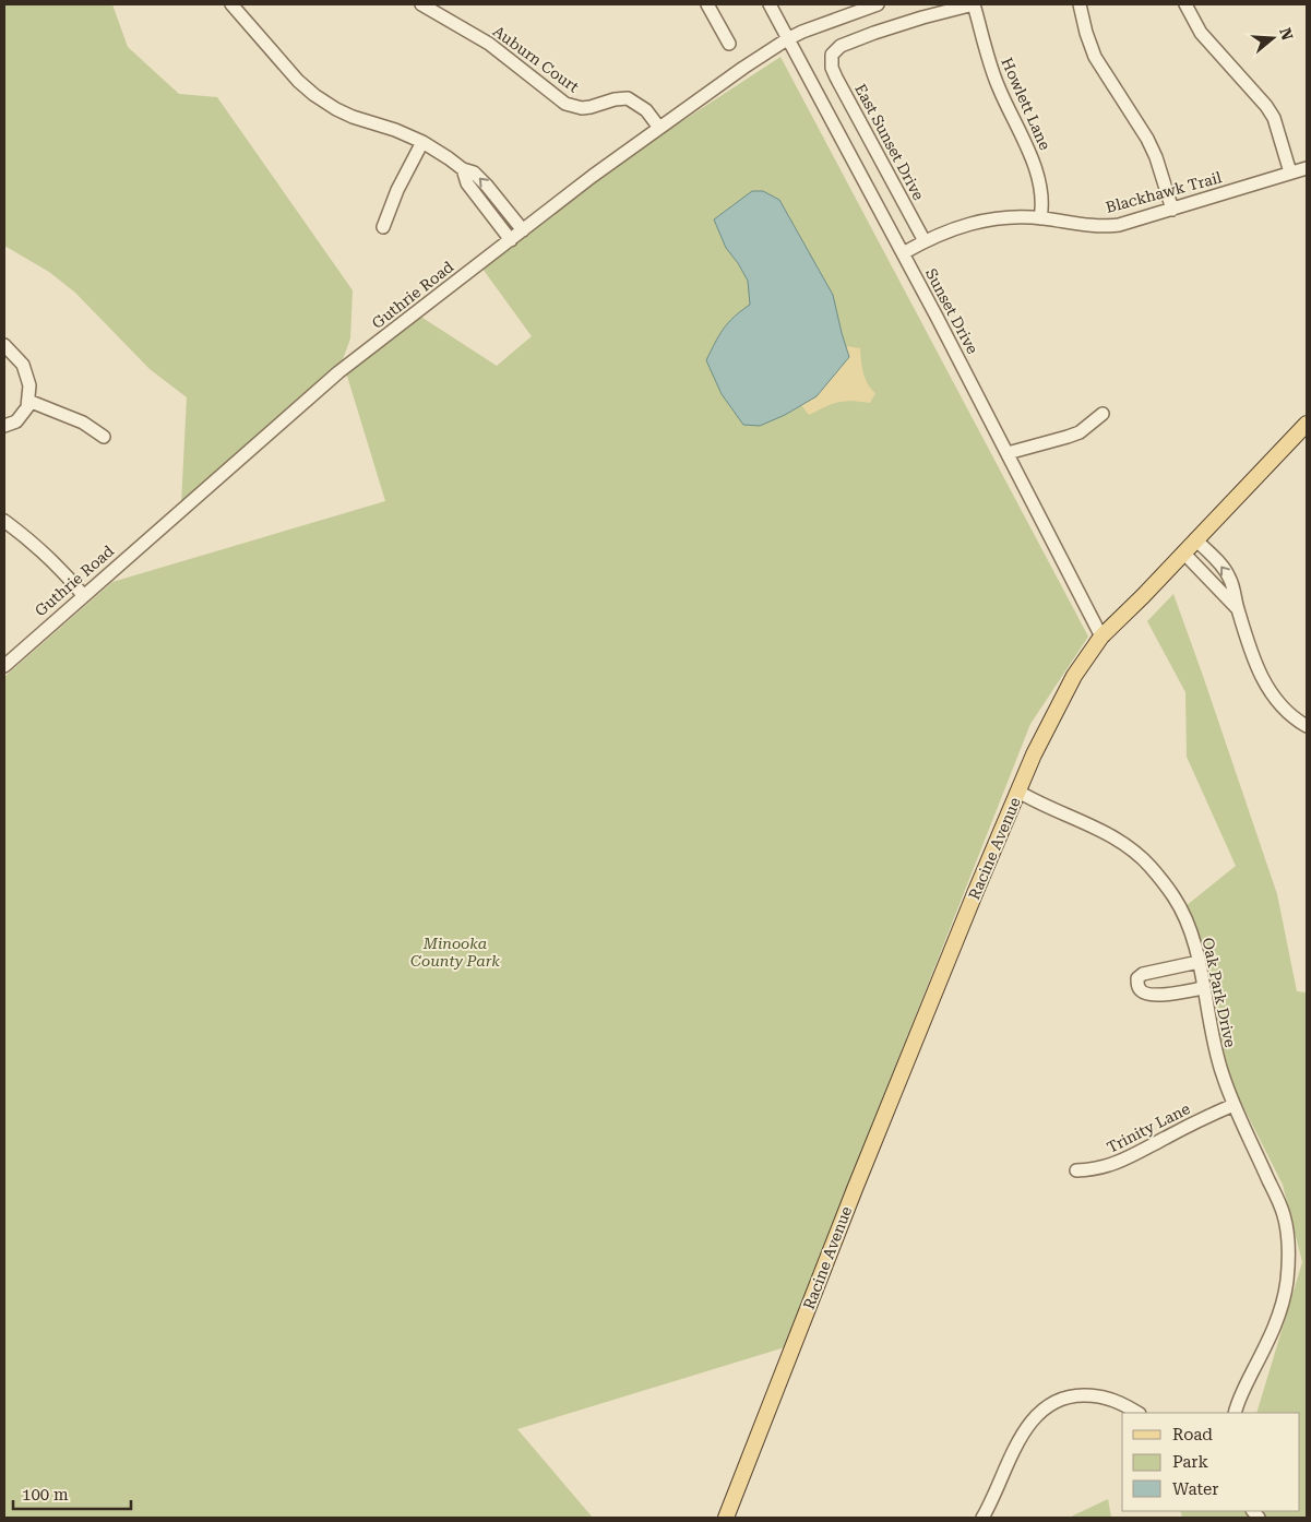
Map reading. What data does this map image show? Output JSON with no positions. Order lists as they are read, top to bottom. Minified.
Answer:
{"streets":{"main road":["Racine Avenue"],"street":["Auburn Court","Howlett Lane","East Sunset Drive","Blackhawk Trail","Guthrie Road","Sunset Drive","Oak Park Drive","Trinity Lane"]},"crossings":[["Auburn Court","Guthrie Road"],["Howlett Lane","East Sunset Drive"],["Howlett Lane","Blackhawk Trail"],["East Sunset Drive","Blackhawk Trail"],["Blackhawk Trail","Sunset Drive"],["Guthrie Road","Sunset Drive"],["Sunset Drive","Racine Avenue"],["Racine Avenue","Oak Park Drive"],["Oak Park Drive","Trinity Lane"]],"parks":["Minooka County Park"],"legend":["Road","Park","Water"],"scale_bar":"100 m","north":"right"}
